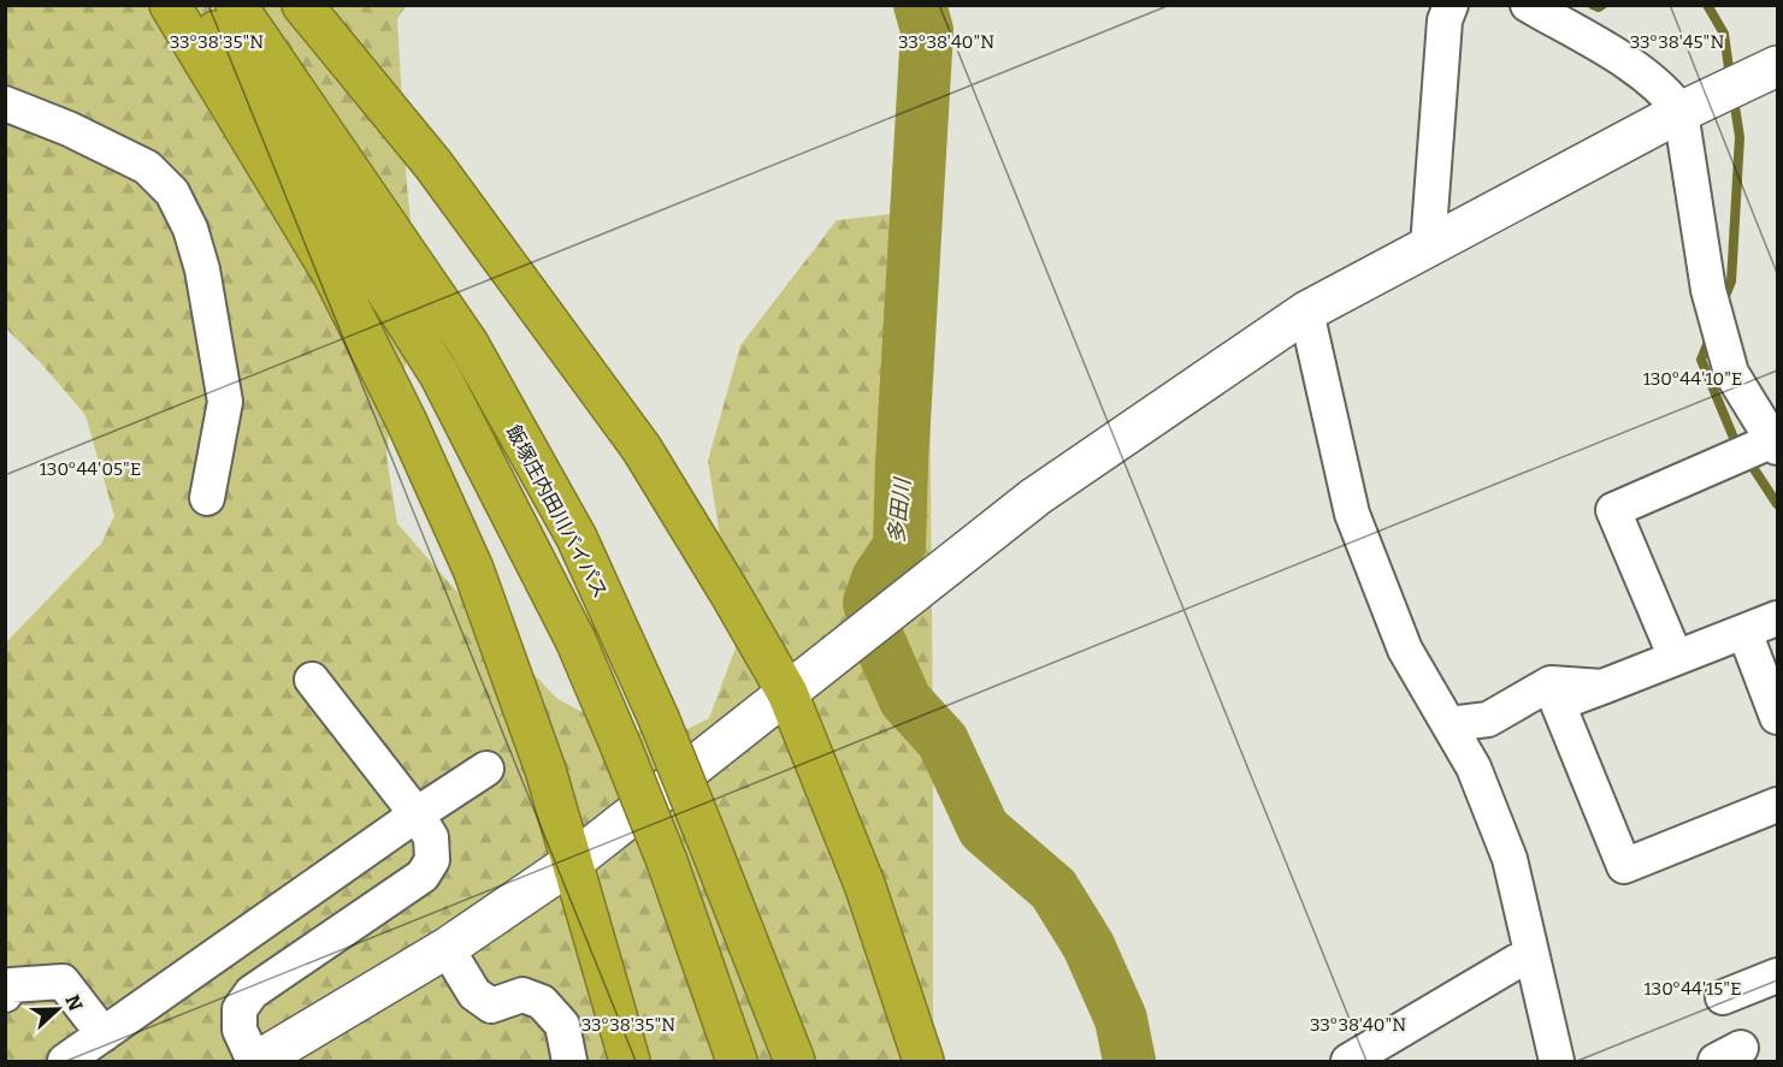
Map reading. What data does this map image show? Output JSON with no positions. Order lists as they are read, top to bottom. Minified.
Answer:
{"streets":{"highway":["飯塚庄内田川バイパス"]},"water":["多田川"],"north":"right","coordinates":["33°38'45\"N","33°38'35\"N","33°38'40\"N","130°44'10\"E","130°44'05\"E","130°44'15\"E"]}
